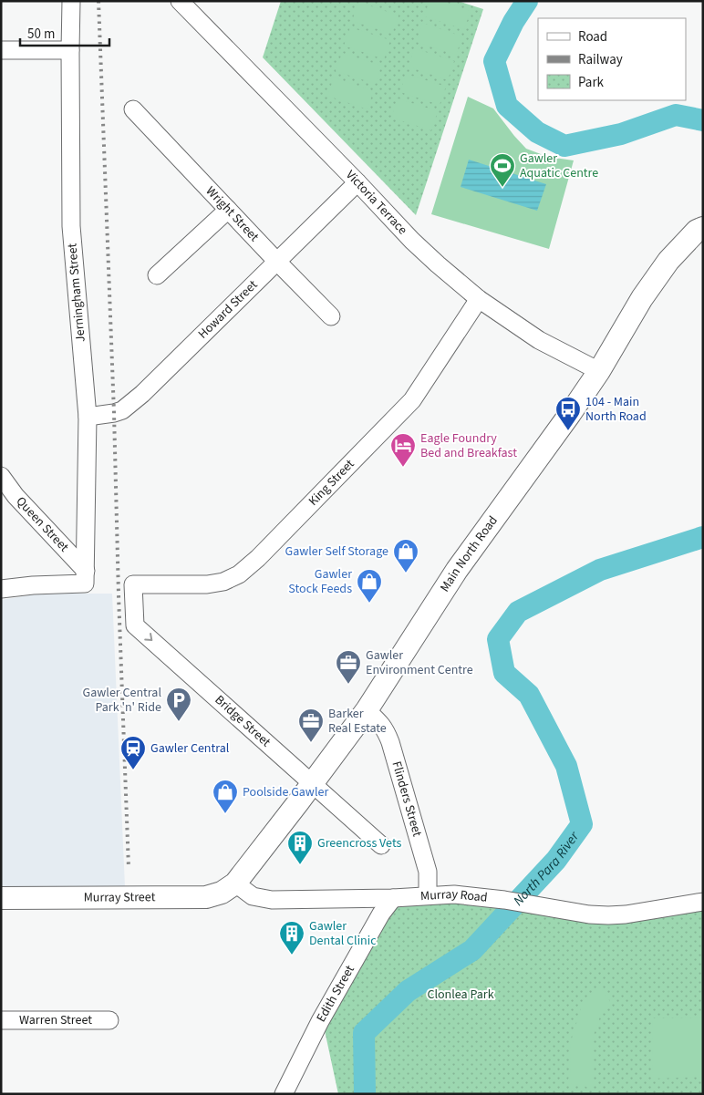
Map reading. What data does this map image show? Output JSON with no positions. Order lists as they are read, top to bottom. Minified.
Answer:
{"streets":{"main road":["Main North Road","Murray Street"],"street":["Victoria Terrace","Wright Street","Jerningham Street","Howard Street","King Street","Queen Street","Bridge Street","Flinders Street","Murray Road","Edith Street","Warren Street"]},"crossings":[["Victoria Terrace","Howard Street"],["Victoria Terrace","King Street"],["Victoria Terrace","Main North Road"],["Wright Street","Howard Street"],["Jerningham Street","Howard Street"],["Jerningham Street","Queen Street"],["King Street","Bridge Street"],["Main North Road","Bridge Street"],["Main North Road","Flinders Street"],["Main North Road","Murray Road"],["Main North Road","Murray Street"],["Flinders Street","Murray Road"],["Murray Road","Murray Street"],["Murray Road","Edith Street"]],"one_way":["Bridge Street"],"water":["North Para River"],"parks":["Clonlea Park"],"places":{"sports":["Gawler Aquatic Centre"],"bus stop":["104 - Main North Road"],"hotel":["Eagle Foundry Bed and Breakfast"],"shop":["Gawler Self Storage","Gawler Stock Feeds","Poolside Gawler"],"office":["Gawler Environment Centre","Barker Real Estate"],"parking":["Gawler Central Park 'n' Ride"],"station":["Gawler Central"],"building":["Greencross Vets","Gawler Dental Clinic"]},"legend":["Road","Railway","Park"],"scale_bar":"50 m"}
